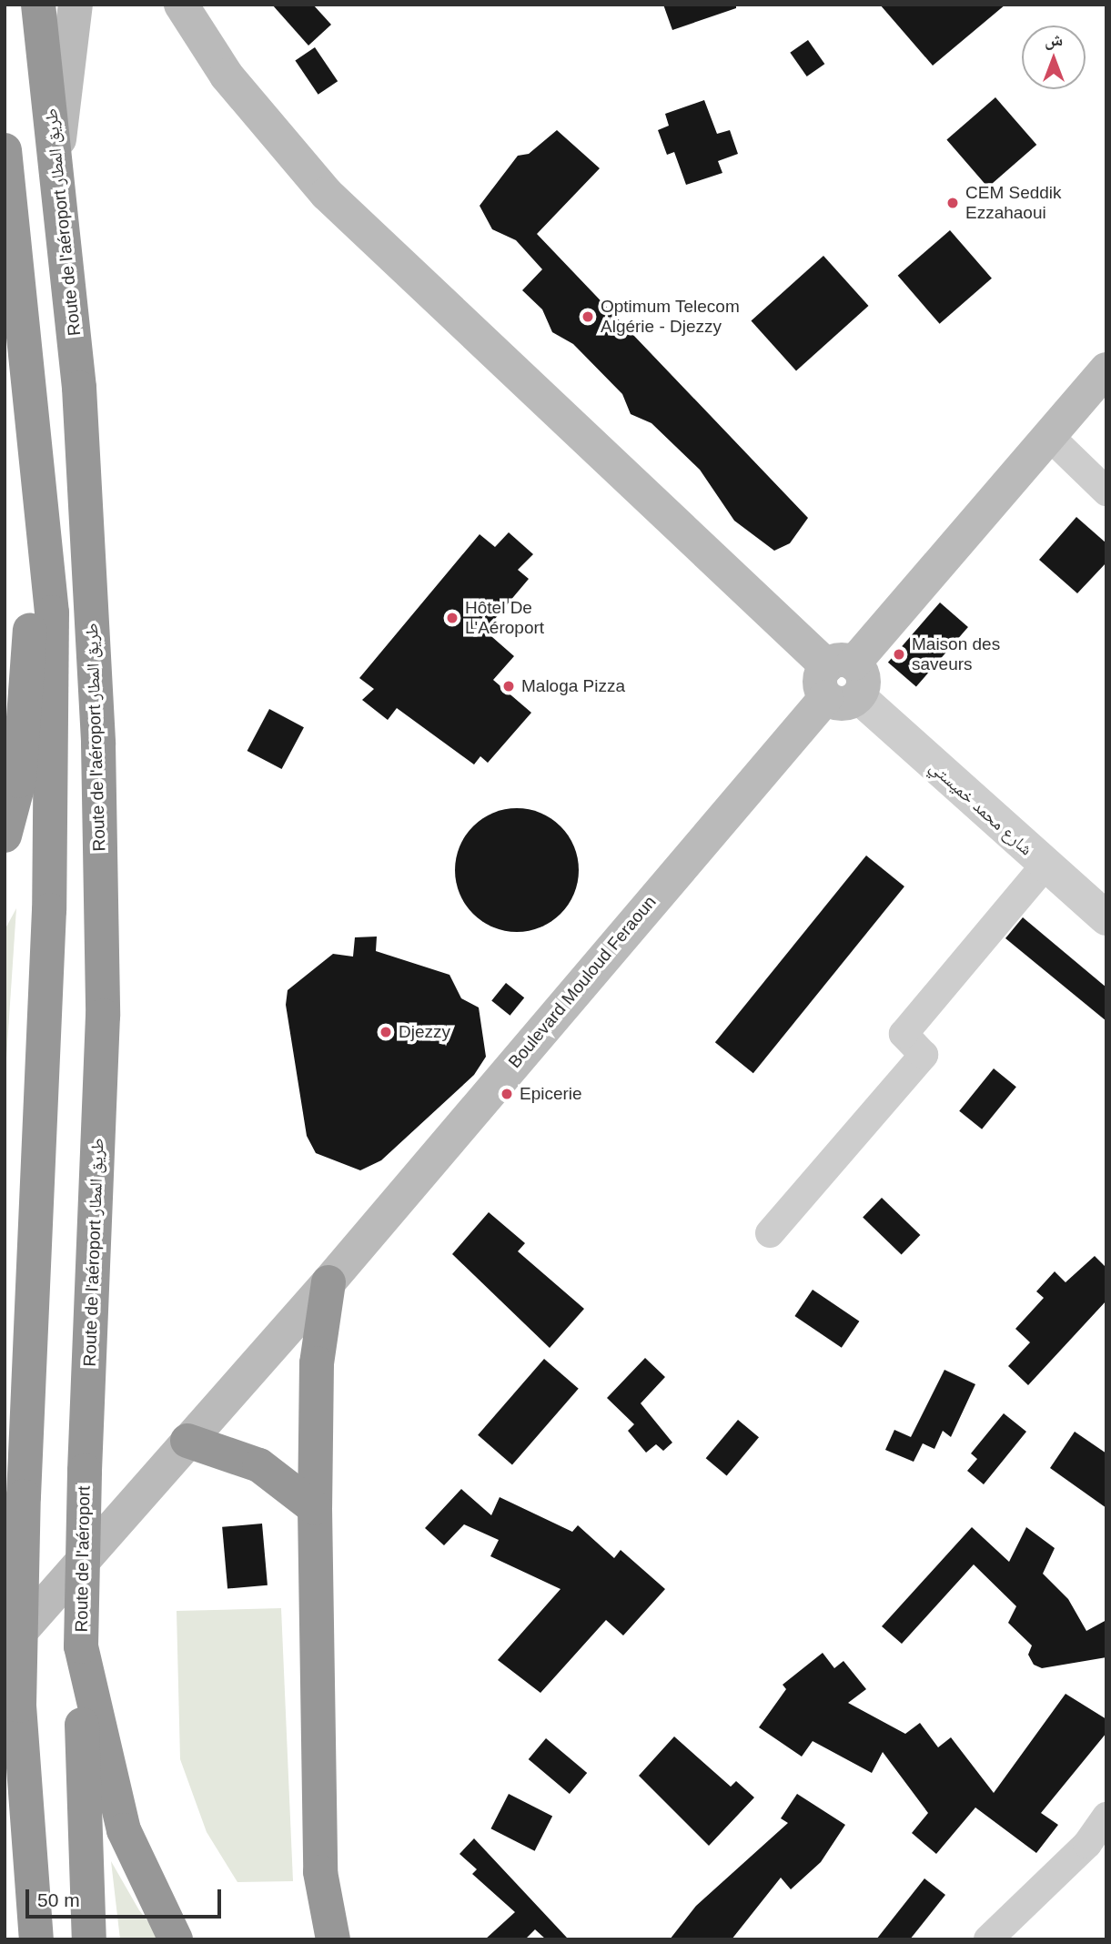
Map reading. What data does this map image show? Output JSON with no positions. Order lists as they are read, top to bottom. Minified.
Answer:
{"streets":{"highway":["Route de l'aéroport طريق المطار","Route de l'aéroport"],"main road":["Boulevard Mouloud Feraoun"],"street":["شارع محمد خميستي"]},"crossings":[["Route de l'aéroport طريق المطار","Route de l'aéroport"],["شارع محمد خميستي","Boulevard Mouloud Feraoun"]],"places":["CEM Seddik Ezzahaoui","Optimum Telecom Algérie - Djezzy","Hôtel De L'Aéroport","Maison des saveurs","Maloga Pizza","Djezzy","Epicerie"],"scale_bar":"50 m","north":"top"}
